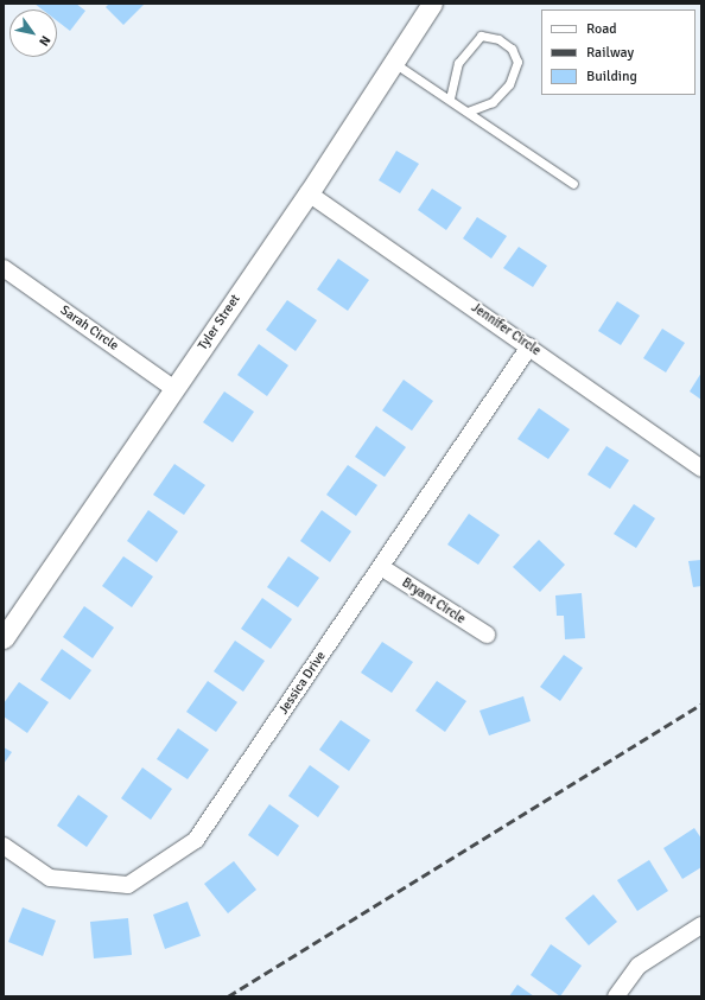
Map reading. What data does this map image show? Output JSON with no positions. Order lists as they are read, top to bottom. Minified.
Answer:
{"streets":{"street":["Tyler Street","Sarah Circle","Jennifer Circle","Bryant Circle","Jessica Drive"]},"crossings":[["Tyler Street","Sarah Circle"],["Tyler Street","Jennifer Circle"],["Jennifer Circle","Jessica Drive"],["Bryant Circle","Jessica Drive"]],"legend":["Road","Railway","Building"],"north":"bottom right"}
